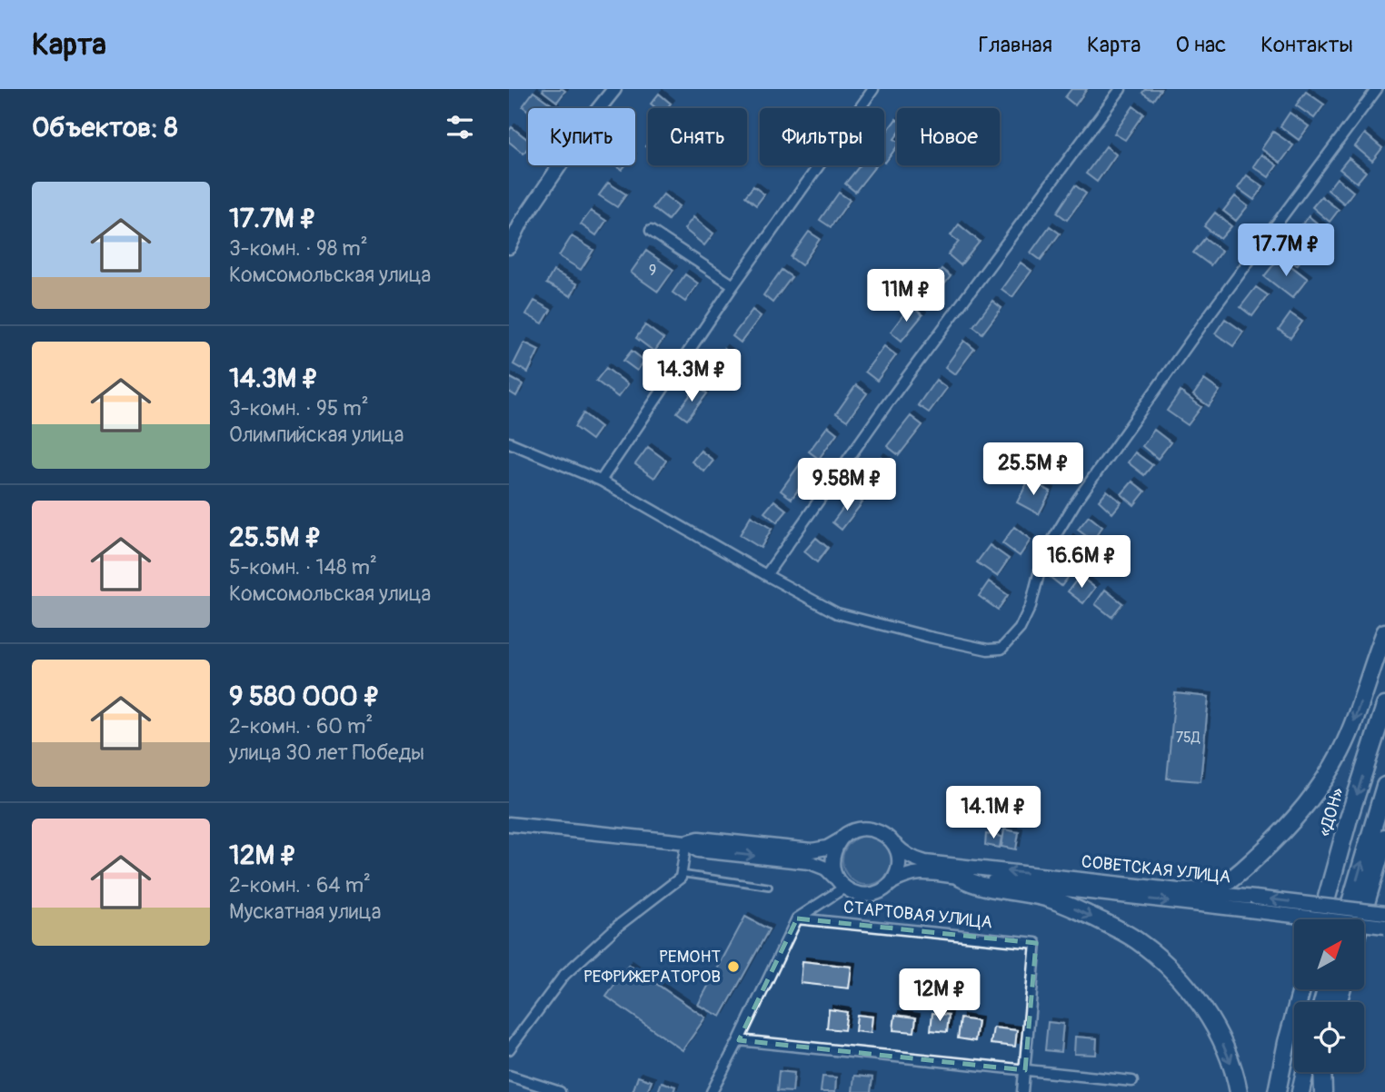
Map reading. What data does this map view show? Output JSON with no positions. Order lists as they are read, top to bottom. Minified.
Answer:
{"streets":{"highway":["«ДОН»"],"main road":["СОВЕТСКАЯ УЛИЦА"],"street":["СТАРТОВАЯ УЛИЦА"]},"places":["РЕМОНТ РЕФРИЖЕРАТОРОВ"],"house_numbers":["9","75Д"],"north":"top right","page":{"header":"Карта","nav":["Главная","Карта","О нас","Контакты"],"heading":"Объектов: 8","chip":["Купить","Снять","Фильтры","Новое"],"list":[{"name":"17.7M ₽","note":"3-комн. · 98 m² · Комсомольская улица"},{"name":"14.3M ₽","note":"3-комн. · 95 m² · Олимпийская улица"},{"name":"25.5M ₽","note":"5-комн. · 148 m² · Комсомольская улица"},{"name":"9 580 000 ₽","note":"2-комн. · 60 m² · улица 30 лет Победы"},{"name":"12M ₽","note":"2-комн. · 64 m² · Мускатная улица"}],"price":["17.7M ₽","11M ₽","14.3M ₽","25.5M ₽","9.58M ₽","16.6M ₽","14.1M ₽","12M ₽"]}}
